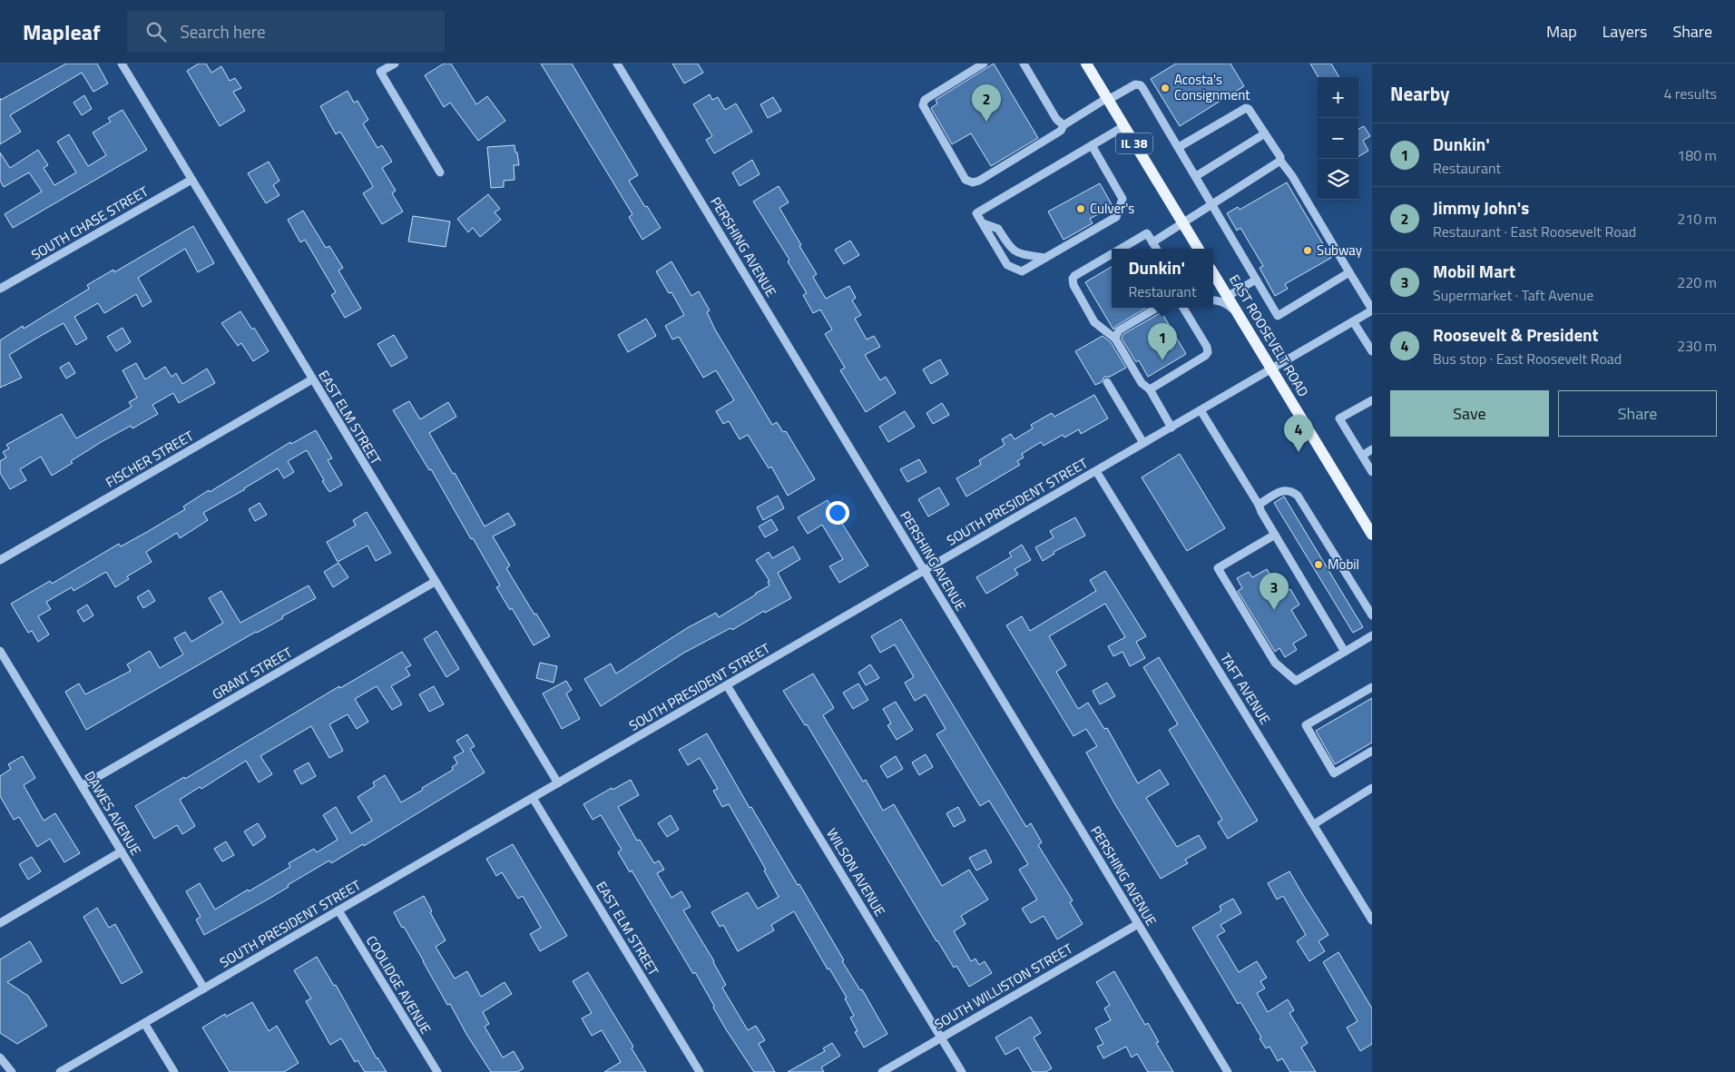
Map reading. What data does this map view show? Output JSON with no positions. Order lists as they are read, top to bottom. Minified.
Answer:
{"streets":{"main road":["IL 38","EAST ROOSEVELT ROAD"],"street":["SOUTH CHASE STREET","PERSHING AVENUE","EAST ELM STREET","FISCHER STREET","SOUTH PRESIDENT STREET","GRANT STREET","TAFT AVENUE","DAWES AVENUE","WILSON AVENUE","COOLIDGE AVENUE","SOUTH WILLISTON STREET"]},"crossings":[["SOUTH CHASE STREET","EAST ELM STREET"],["PERSHING AVENUE","SOUTH PRESIDENT STREET"],["PERSHING AVENUE","SOUTH WILLISTON STREET"],["EAST ROOSEVELT ROAD","SOUTH PRESIDENT STREET"],["EAST ELM STREET","FISCHER STREET"],["EAST ELM STREET","SOUTH PRESIDENT STREET"],["EAST ELM STREET","GRANT STREET"],["SOUTH PRESIDENT STREET","TAFT AVENUE"],["SOUTH PRESIDENT STREET","DAWES AVENUE"],["SOUTH PRESIDENT STREET","WILSON AVENUE"],["SOUTH PRESIDENT STREET","COOLIDGE AVENUE"],["GRANT STREET","DAWES AVENUE"],["WILSON AVENUE","SOUTH WILLISTON STREET"]],"places":["Acosta's Consignment","Culver's","Subway","Mobil"],"page":{"header":"Mapleaf","search":"Search here","nav":["Map","Layers","Share"],"heading":["Nearby","4 results"],"map_buttons":["+","−"],"pins":["2","1","4","3"],"list":[{"mark":"1","name":"Dunkin'","note":"Restaurant","value":"180 m"},{"mark":"2","name":"Jimmy John's","note":"Restaurant · East Roosevelt Road","value":"210 m"},{"mark":"3","name":"Mobil Mart","note":"Supermarket · Taft Avenue","value":"220 m"},{"mark":"4","name":"Roosevelt & President","note":"Bus stop · East Roosevelt Road","value":"230 m"}],"popup":["Dunkin'","Restaurant"],"buttons":["Save","Share"]}}
